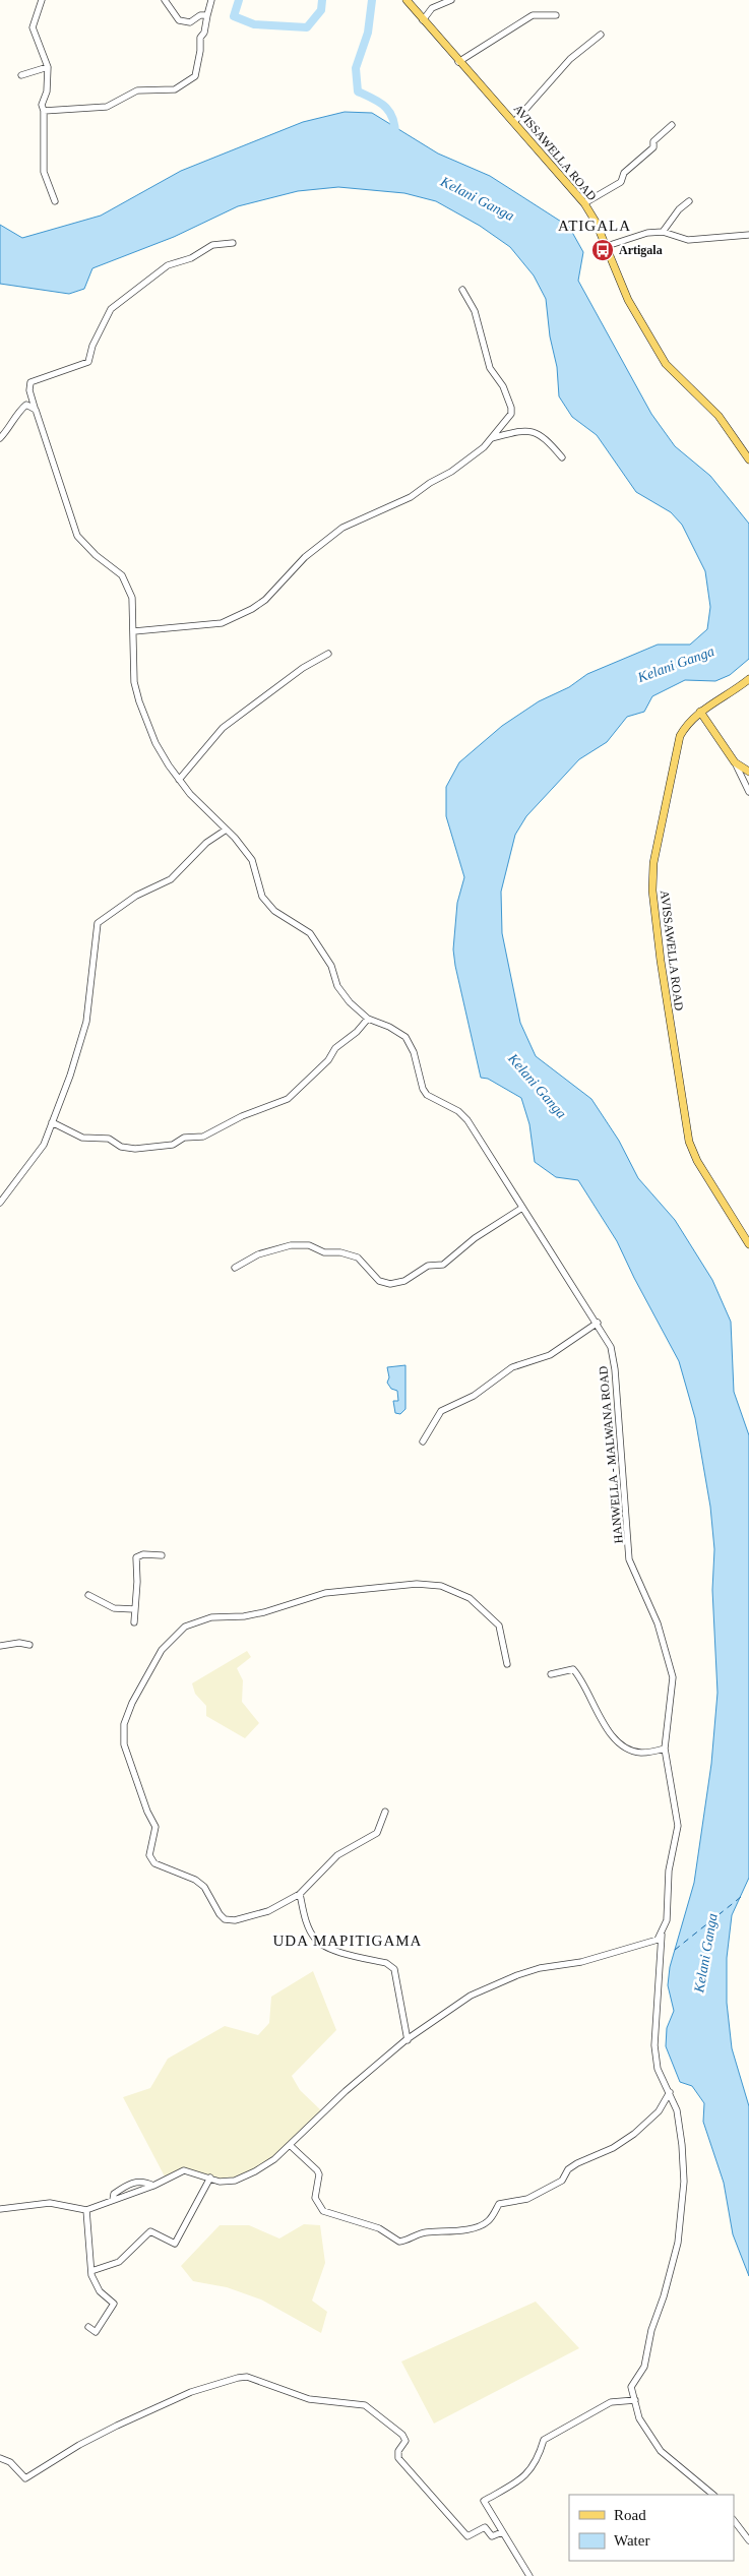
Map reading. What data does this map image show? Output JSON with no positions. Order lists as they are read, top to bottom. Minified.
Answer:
{"streets":{"main road":["AVISSAWELLA ROAD"],"street":["HANWELLA - MALWANA ROAD"]},"districts":["ATIGALA","UDA MAPITIGAMA"],"water":["Kelani Ganga"],"places":{"bus stop":["Artigala"]},"legend":["Road","Water"]}
